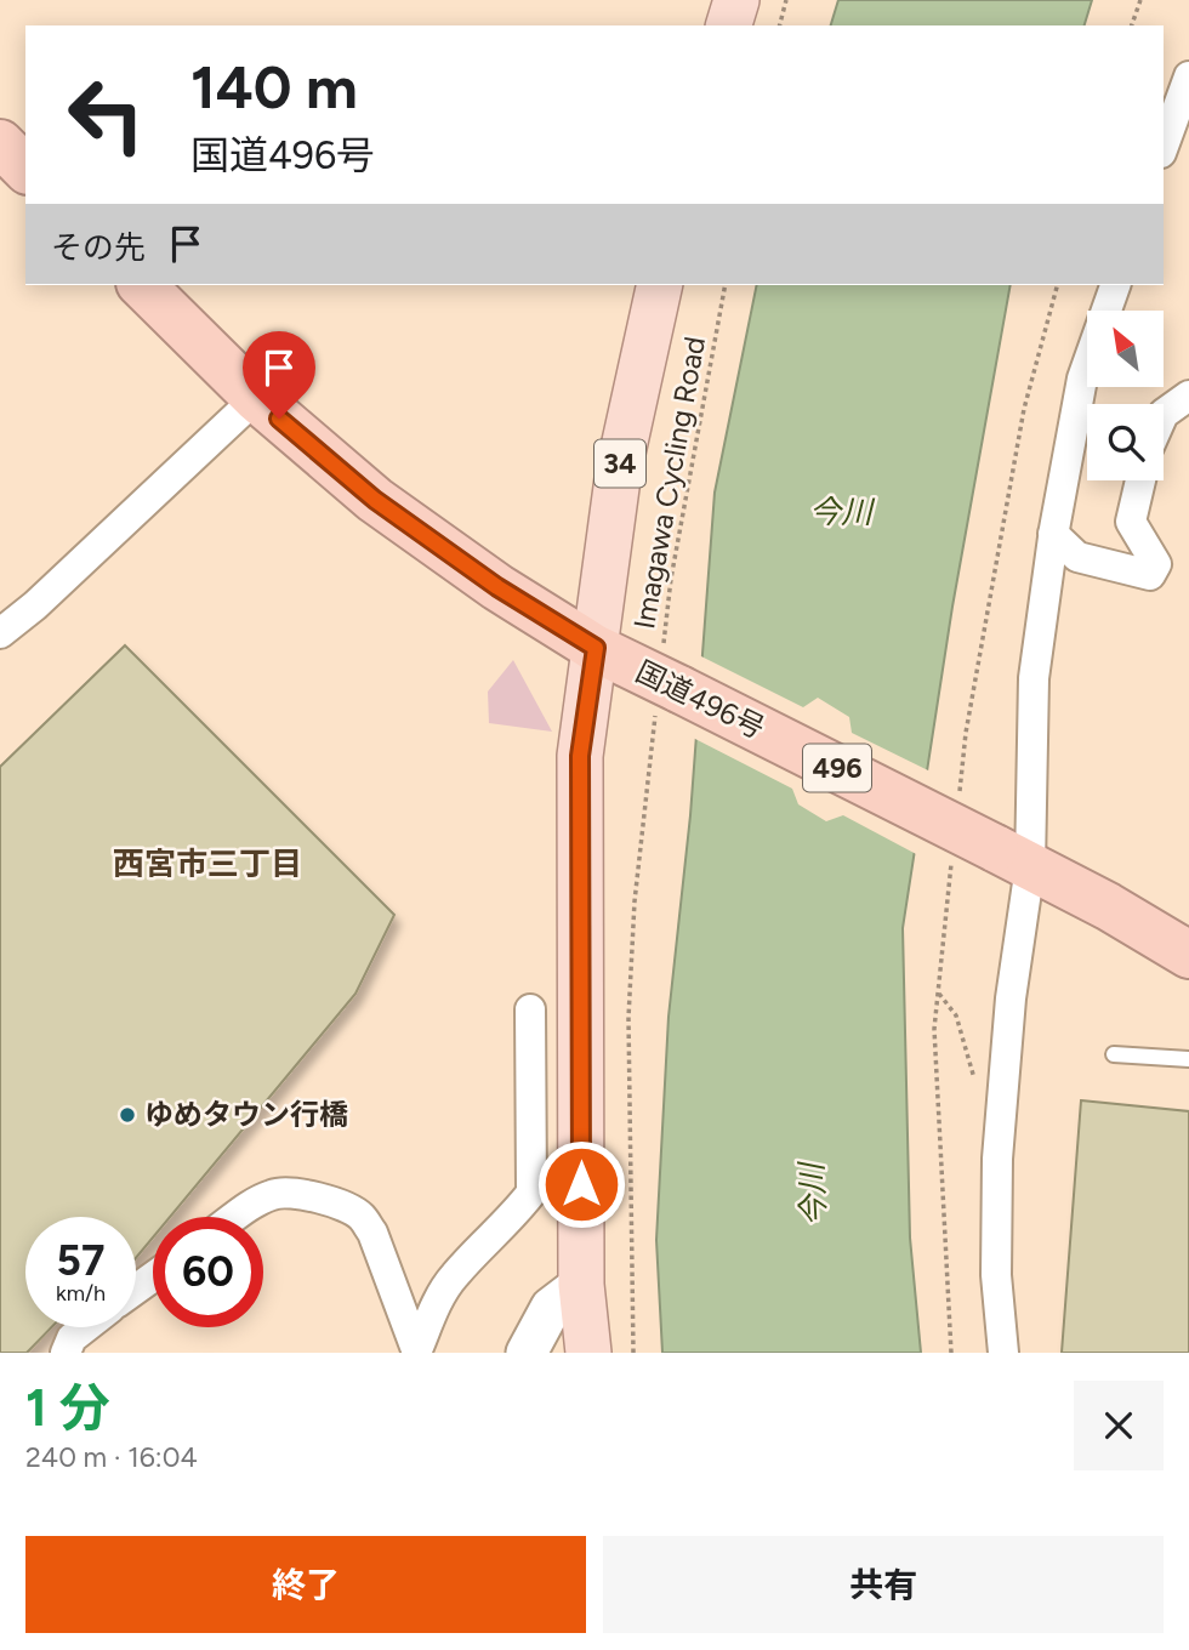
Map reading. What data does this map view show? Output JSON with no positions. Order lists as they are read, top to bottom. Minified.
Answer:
{"streets":{"highway":["国道496号","496"],"main road":["34"],"path":["Imagawa Cycling Road"]},"crossings":[["34","国道496号"]],"districts":["西宮市三丁目"],"water":["今川"],"places":["ゆめタウン行橋"],"north":"top left","page":{"turn":["140 m","国道496号"],"then":"その先","speed":"57 km/h","limit":"60","heading":["1 分","240 m · 16:04"],"buttons":["終了","共有"]}}
